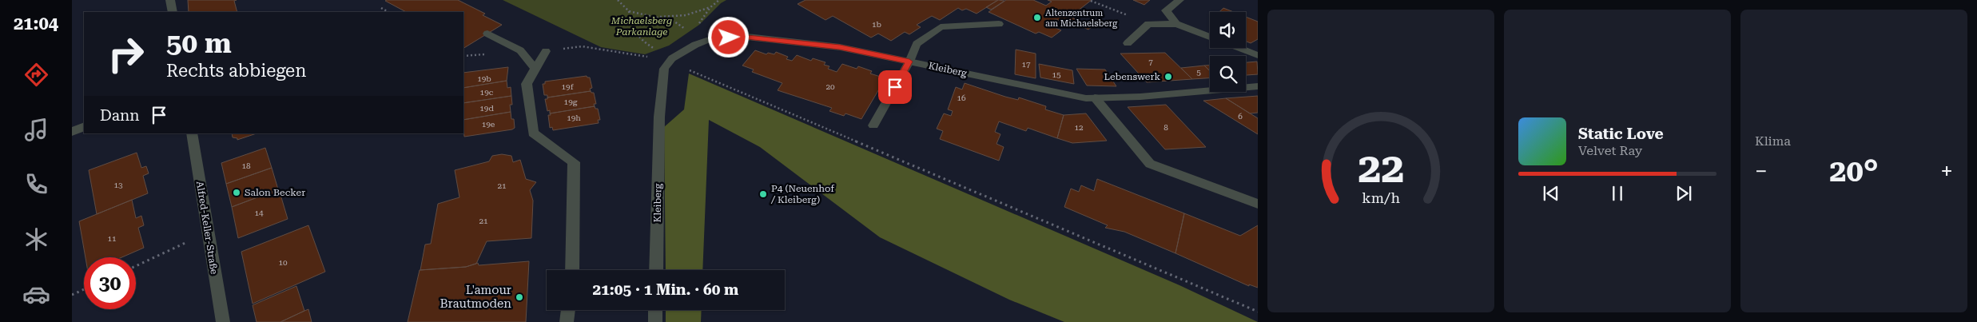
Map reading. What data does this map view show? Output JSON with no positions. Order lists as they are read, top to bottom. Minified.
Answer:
{"streets":{"street":["Kleiberg","Alfred-Keller-Straße"]},"parks":["Michaelsberg Parkanlage"],"places":["Altenzentrum am Michaelsberg","Lebenswerk","Salon Becker","P4 (Neuenhof / Kleiberg)","L'amour Brautmoden"],"house_numbers":["1b","7","17","5","15","19b","19f","20","19c","16","19g","19d","6","19h","19e","12","8","18","13","21","14","21","11","10"],"page":{"tabs":"21:04","tile":"Klima","turn":["50 m","Rechts abbiegen"],"then":"Dann","song":["Static Love","Velvet Ray"],"heat":["−","20°","+"],"limit":"30","trip":"21:05 · 1 Min. · 60 m","gauge":["22","km/h"]}}
